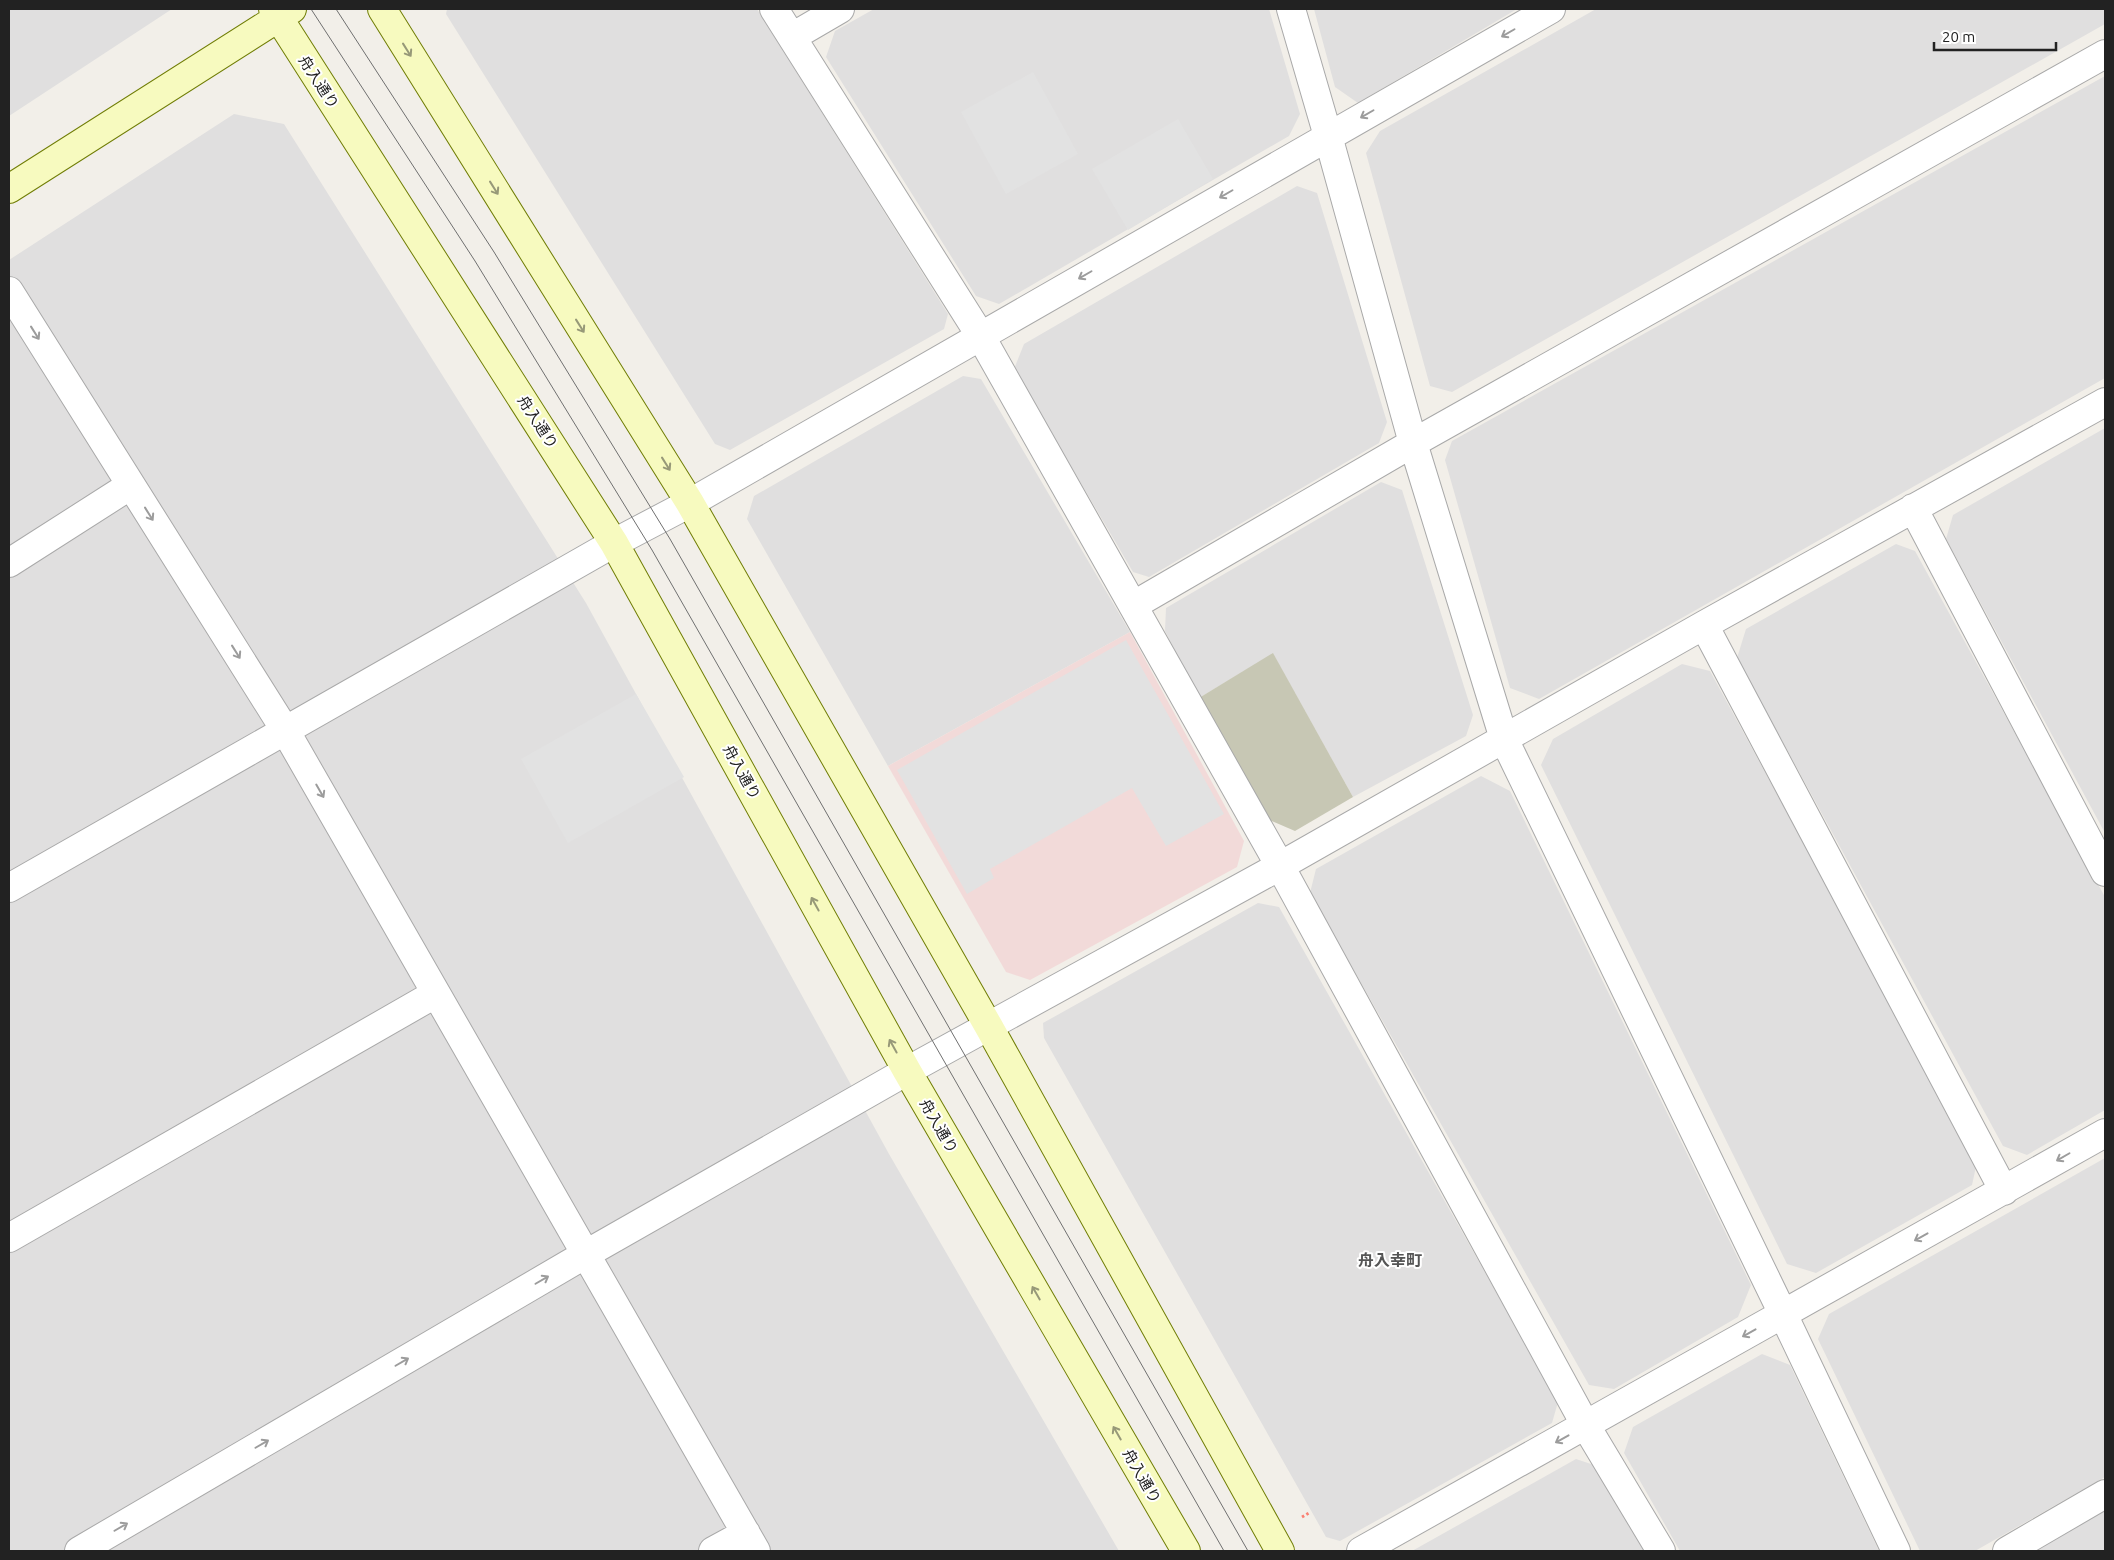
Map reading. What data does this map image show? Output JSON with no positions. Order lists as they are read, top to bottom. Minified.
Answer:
{"streets":{"street":["舟入通り"]},"districts":["舟入幸町"],"scale_bar":"20 m"}
